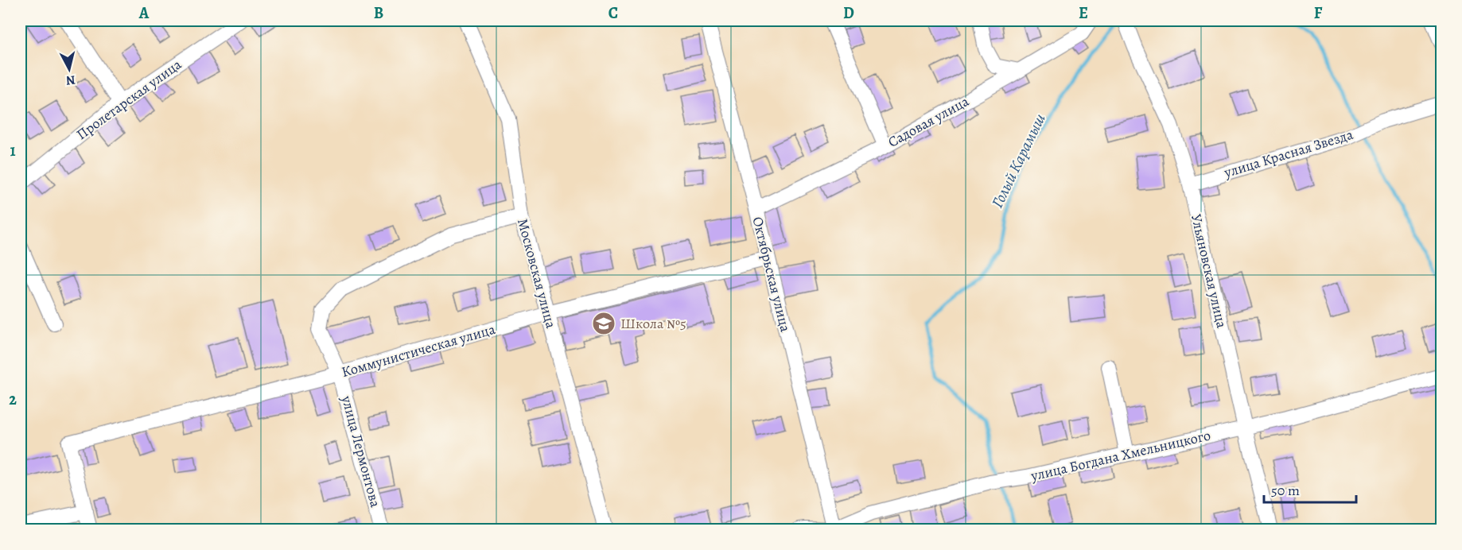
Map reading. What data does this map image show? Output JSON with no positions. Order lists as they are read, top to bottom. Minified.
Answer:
{"streets":{"street":["Пролетарская улица","Садовая улица","улица Красная Звезда","Ульяновская улица","Московская улица","Октябрьская улица","Коммунистическая улица","улица Лермонтова","улица Богдана Хмельницкого"]},"crossings":[["Садовая улица","Октябрьская улица"],["улица Красная Звезда","Ульяновская улица"],["Ульяновская улица","улица Богдана Хмельницкого"],["Московская улица","Коммунистическая улица"],["Московская улица","улица Лермонтова"],["Октябрьская улица","Коммунистическая улица"],["Октябрьская улица","улица Богдана Хмельницкого"],["Коммунистическая улица","улица Лермонтова"]],"water":["Голый Карамыш"],"places":{"school or university":["Школа №5"]},"scale_bar":"50 m","north":"bottom","grid":{"columns":["A","B","C","D","E","F"],"rows":["1","2"]}}
